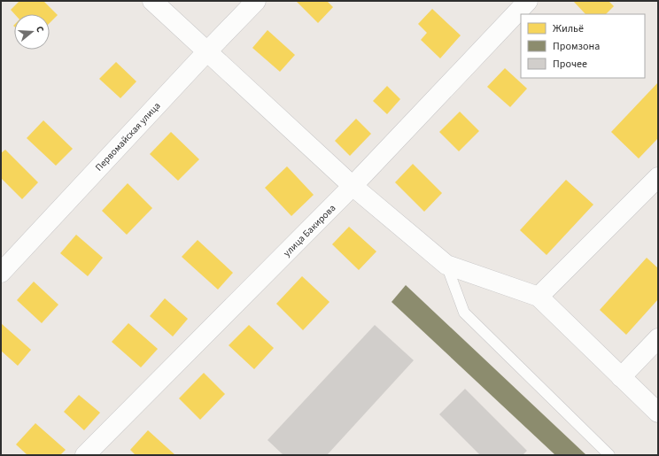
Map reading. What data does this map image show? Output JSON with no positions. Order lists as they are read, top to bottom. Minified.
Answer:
{"streets":{"street":["Первомайская улица","улица Бакирова"]},"legend":["Жильё","Промзона","Прочее"],"north":"right"}
